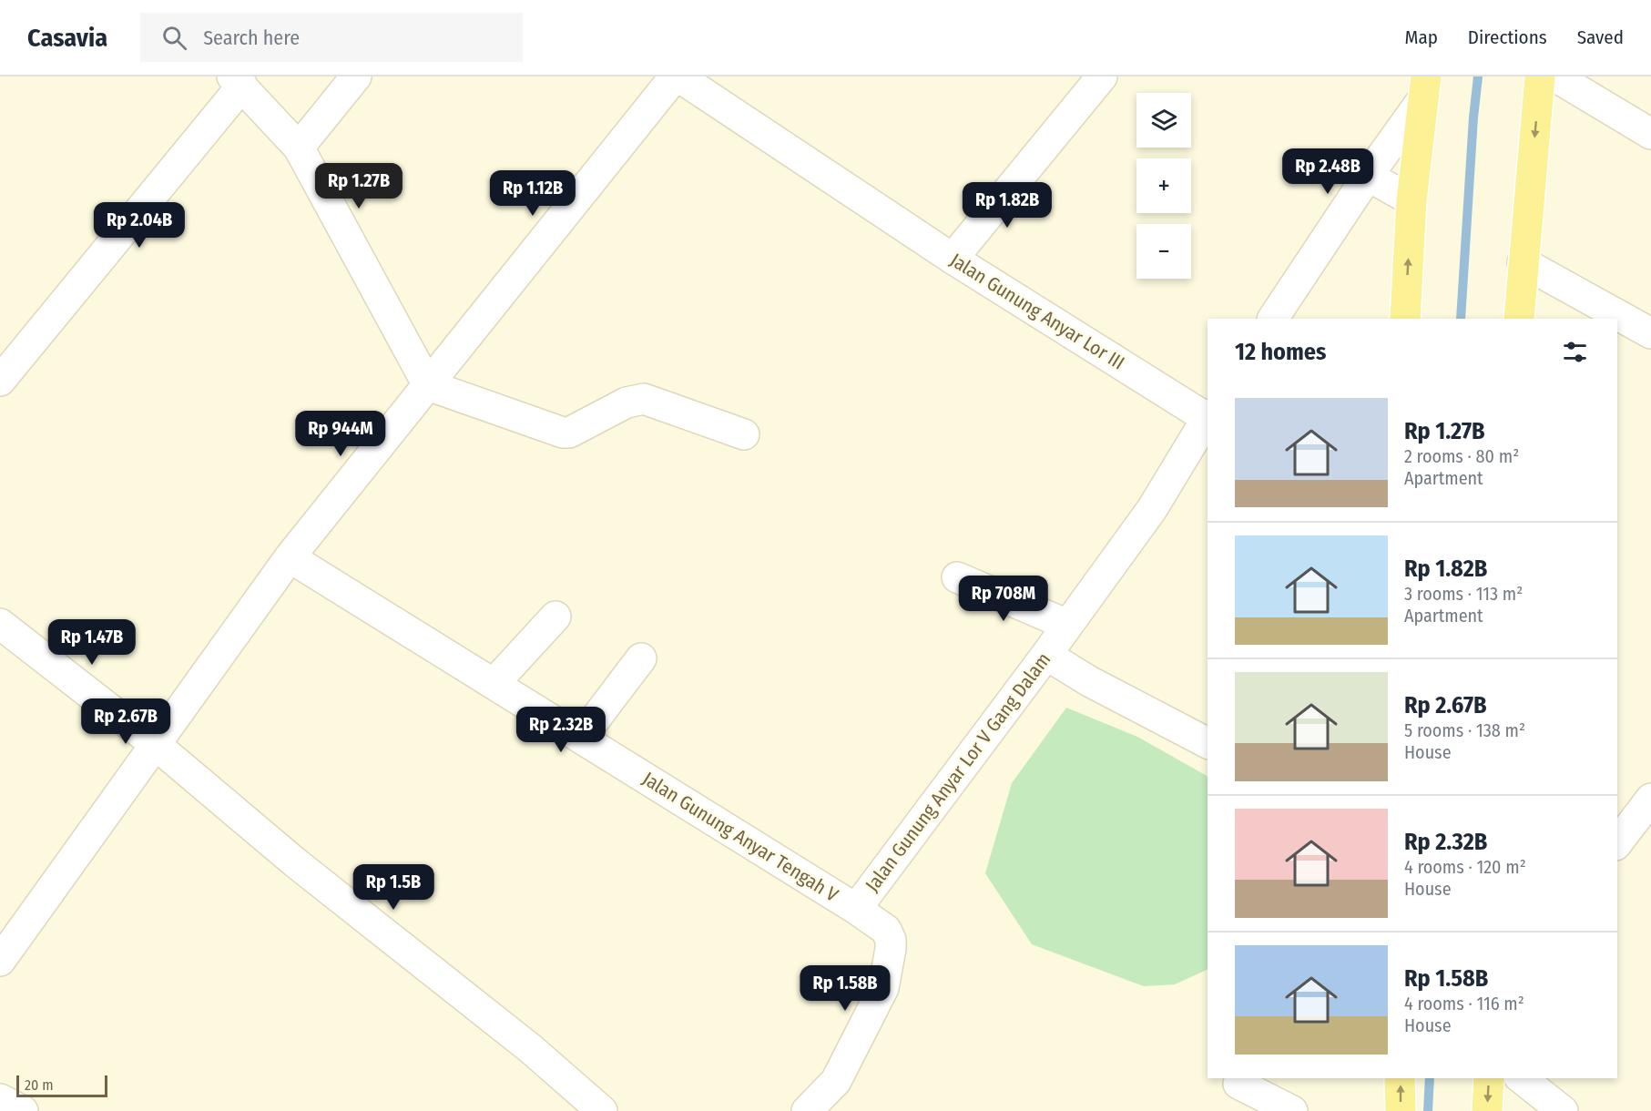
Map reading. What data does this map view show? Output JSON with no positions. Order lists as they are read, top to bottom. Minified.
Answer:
{"streets":{"street":["Jalan Gunung Anyar Lor III","Jalan Gunung Anyar Lor V Gang Dalam","Jalan Gunung Anyar Tengah V"]},"crossings":[["Jalan Gunung Anyar Lor III","Jalan Gunung Anyar Lor V Gang Dalam"],["Jalan Gunung Anyar Lor V Gang Dalam","Jalan Gunung Anyar Tengah V"]],"scale_bar":"20 m","page":{"header":"Casavia","search":"Search here","nav":["Map","Directions","Saved"],"map_buttons":["+","−"],"price":["Rp 2.48B","Rp 1.27B","Rp 1.12B","Rp 1.82B","Rp 2.04B","Rp 944M","Rp 708M","Rp 1.47B","Rp 2.67B","Rp 2.32B","Rp 1.5B","Rp 1.58B"],"heading":"12 homes","list":[{"name":"Rp 1.27B","note":"2 rooms · 80 m² · Apartment"},{"name":"Rp 1.82B","note":"3 rooms · 113 m² · Apartment"},{"name":"Rp 2.67B","note":"5 rooms · 138 m² · House"},{"name":"Rp 2.32B","note":"4 rooms · 120 m² · House"},{"name":"Rp 1.58B","note":"4 rooms · 116 m² · House"}],"scale":"20 m"}}
